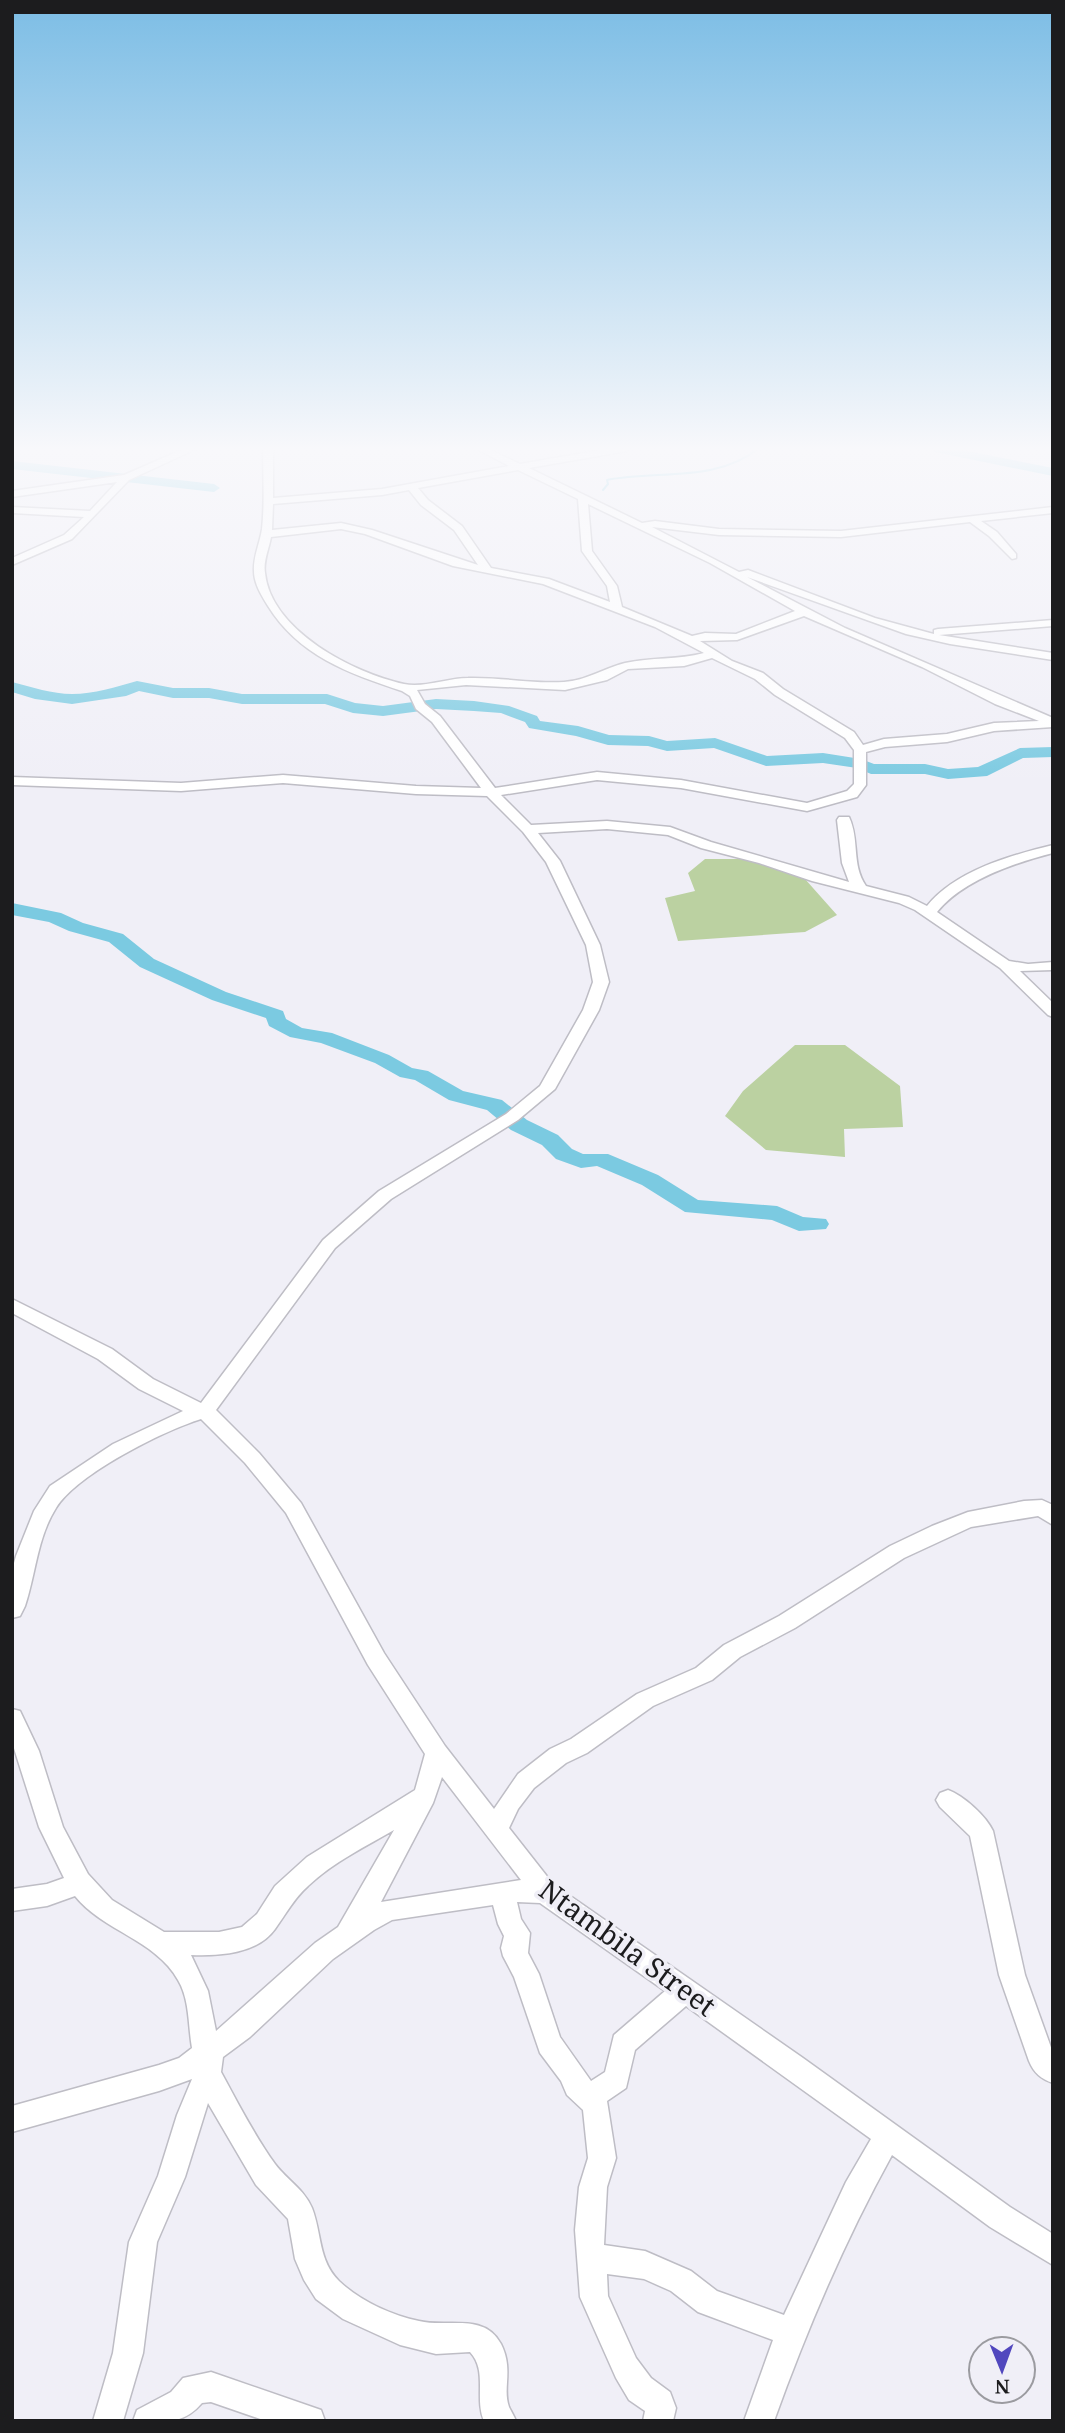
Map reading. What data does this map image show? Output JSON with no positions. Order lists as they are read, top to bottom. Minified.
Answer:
{"streets":{"street":["Ntambila Street"]},"north":"bottom"}
